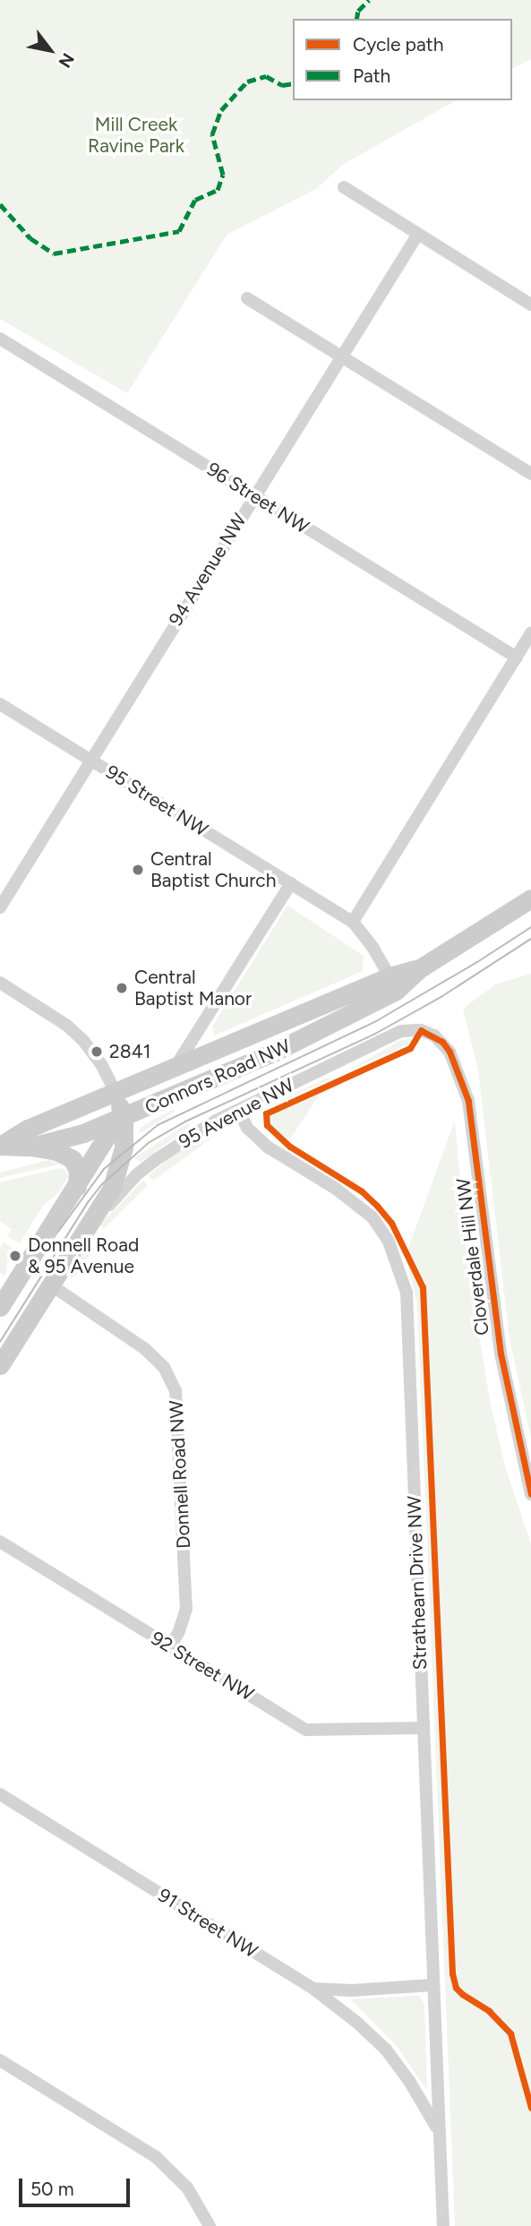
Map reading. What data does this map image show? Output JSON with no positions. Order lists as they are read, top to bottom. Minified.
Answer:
{"streets":{"main road":["Connors Road NW","95 Avenue NW"],"street":["96 Street NW","94 Avenue NW","95 Street NW","Cloverdale Hill NW","Donnell Road NW","Strathearn Drive NW","92 Street NW","91 Street NW"]},"crossings":[["96 Street NW","94 Avenue NW"],["94 Avenue NW","95 Street NW"],["95 Street NW","Connors Road NW"],["Connors Road NW","95 Avenue NW"],["95 Avenue NW","Cloverdale Hill NW"],["95 Avenue NW","Donnell Road NW"],["95 Avenue NW","Strathearn Drive NW"],["Donnell Road NW","92 Street NW"],["Strathearn Drive NW","92 Street NW"],["Strathearn Drive NW","91 Street NW"]],"parks":["Mill Creek Ravine Park"],"places":["Central Baptist Church","Central Baptist Manor","2841","Donnell Road & 95 Avenue"],"legend":["Cycle path","Path"],"scale_bar":"50 m","north":"bottom right"}
